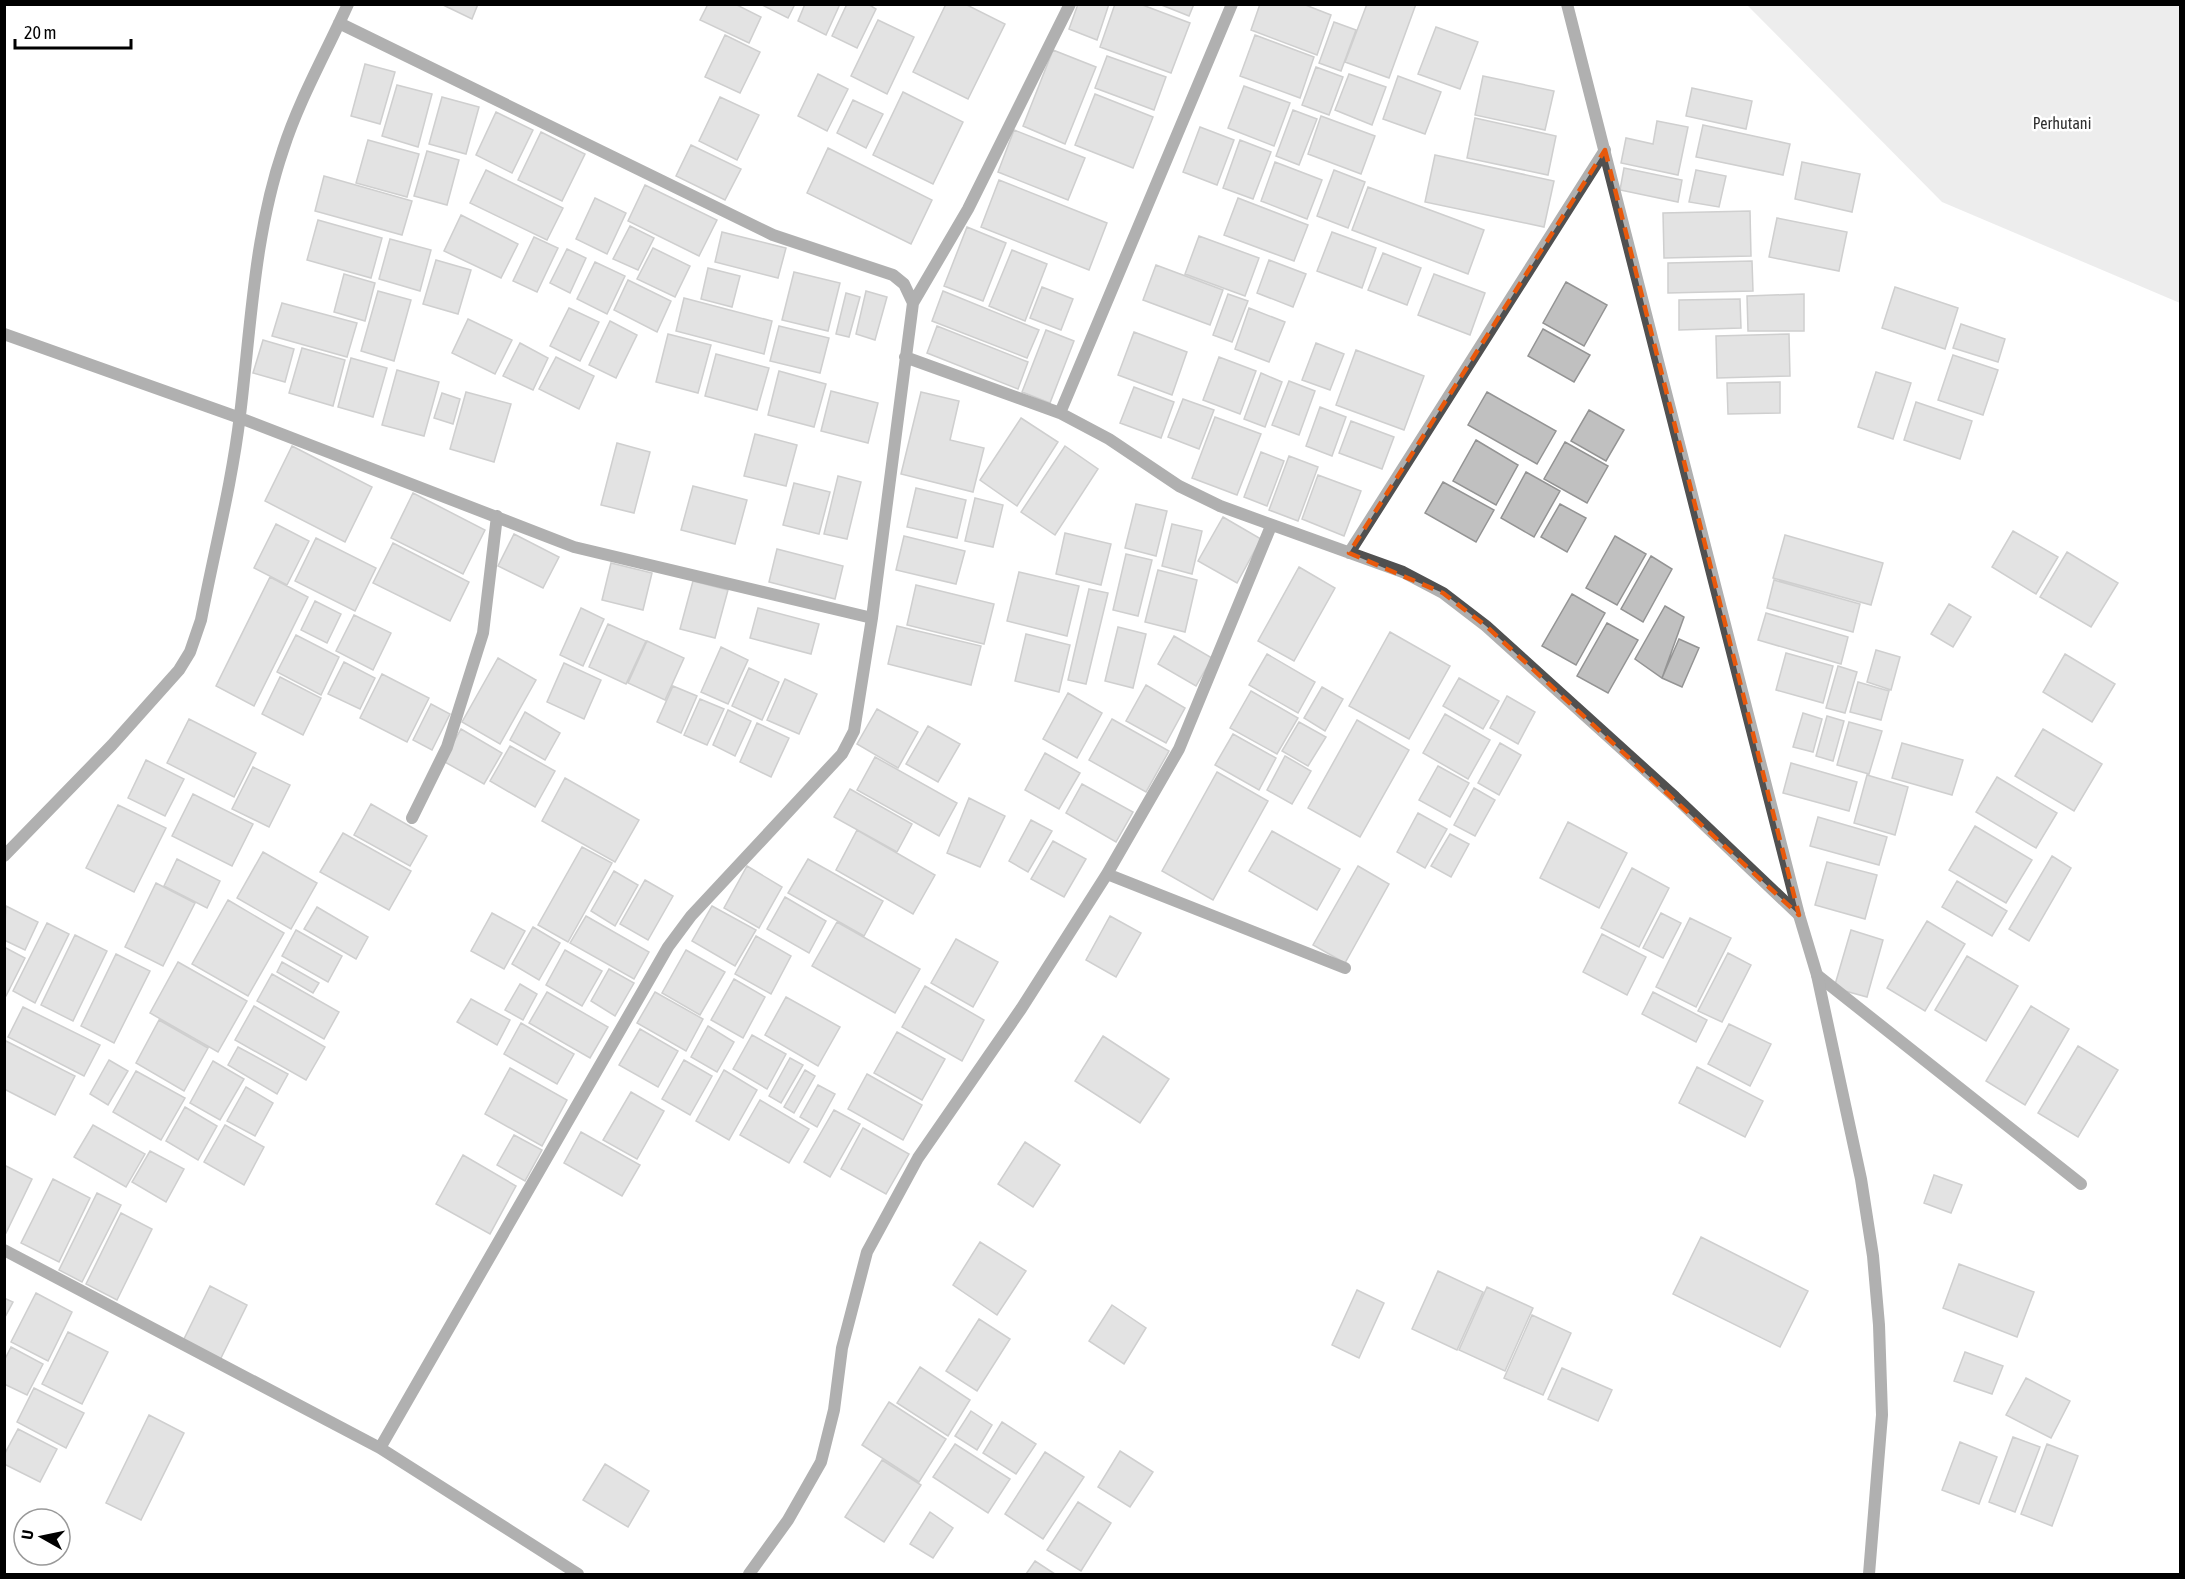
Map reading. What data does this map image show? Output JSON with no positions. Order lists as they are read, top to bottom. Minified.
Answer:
{"parks":["Perhutani"],"scale_bar":"20 m","north":"left"}
